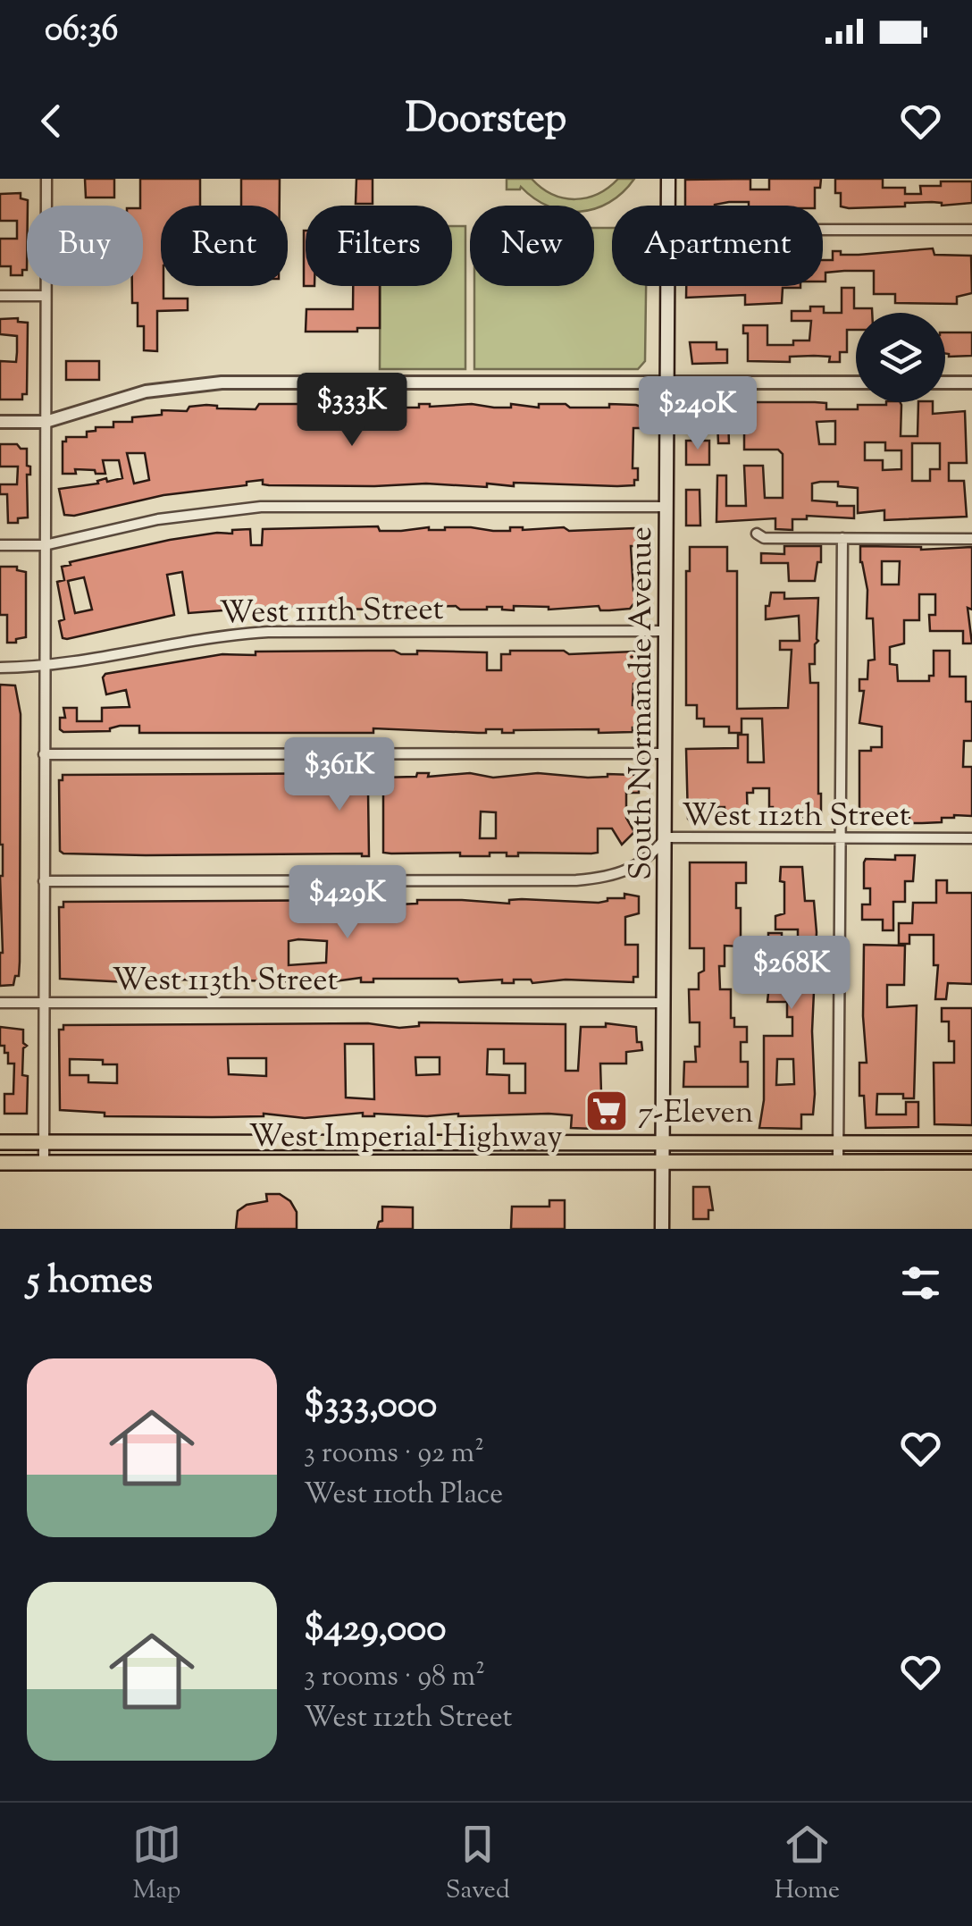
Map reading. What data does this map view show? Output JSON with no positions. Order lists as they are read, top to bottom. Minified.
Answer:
{"streets":{"main road":["South Normandie Avenue","West Imperial Highway"],"street":["West 111th Street","West 112th Street","West 113th Street"]},"crossings":[["West 111th Street","South Normandie Avenue"],["South Normandie Avenue","West 112th Street"],["South Normandie Avenue","West 113th Street"],["South Normandie Avenue","West Imperial Highway"]],"places":{"supermarket":["7-Eleven"]},"page":{"status":"06:36","header":"Doorstep","chip":["Buy","Rent","Filters","New","Apartment"],"price":["$333K","$240K","$361K","$429K","$268K"],"heading":"5 homes","list":[{"name":"$333,000","note":"3 rooms · 92 m² · West 110th Place"},{"name":"$429,000","note":"3 rooms · 98 m² · West 112th Street"}],"tabs":["Map","Saved","Home"]}}
